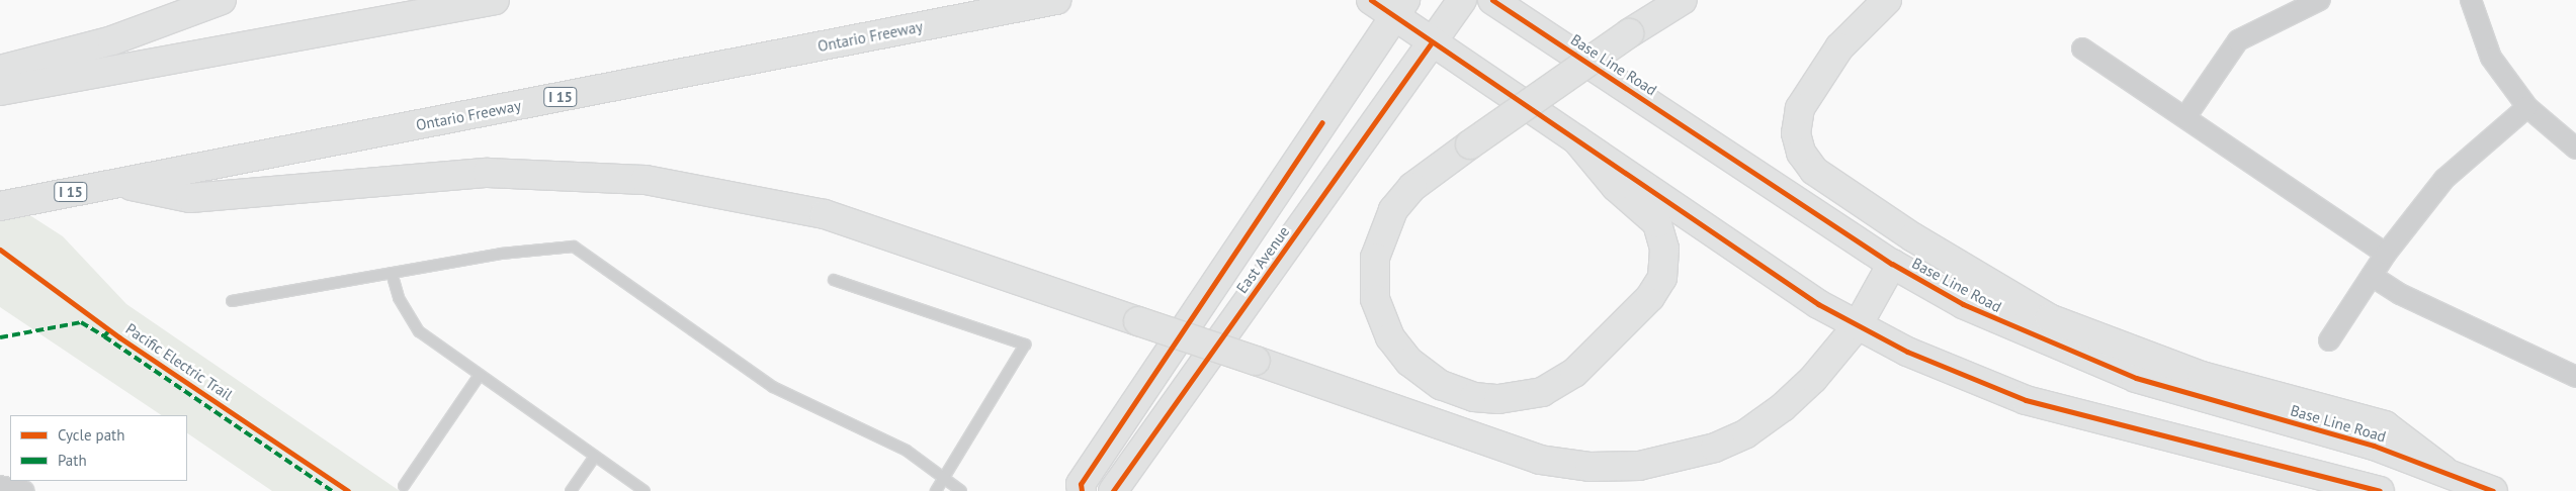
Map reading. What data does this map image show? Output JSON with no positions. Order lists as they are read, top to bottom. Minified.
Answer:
{"streets":{"main road":["Ontario Freeway","Base Line Road","I 15","East Avenue"],"cycle path":["Pacific Electric Trail"]},"legend":["Cycle path","Path"]}
